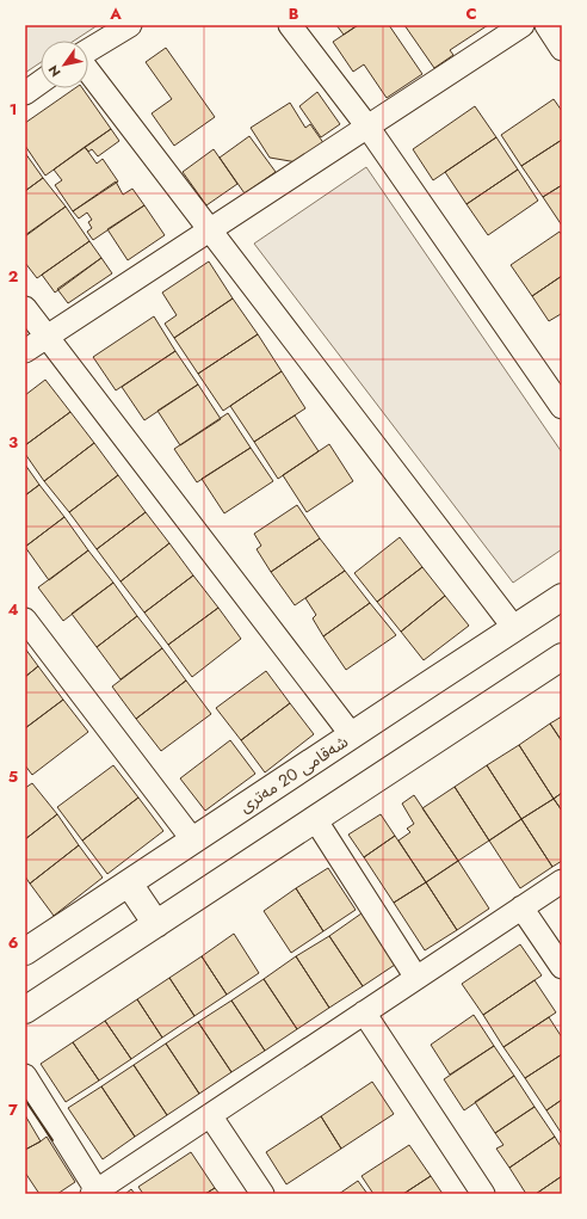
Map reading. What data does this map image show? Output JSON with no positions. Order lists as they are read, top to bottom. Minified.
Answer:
{"streets":{"main road":["شەقامی 20 مەتری"]},"north":"bottom left","grid":{"columns":["A","B","C"],"rows":["1","2","3","4","5","6","7"]}}
